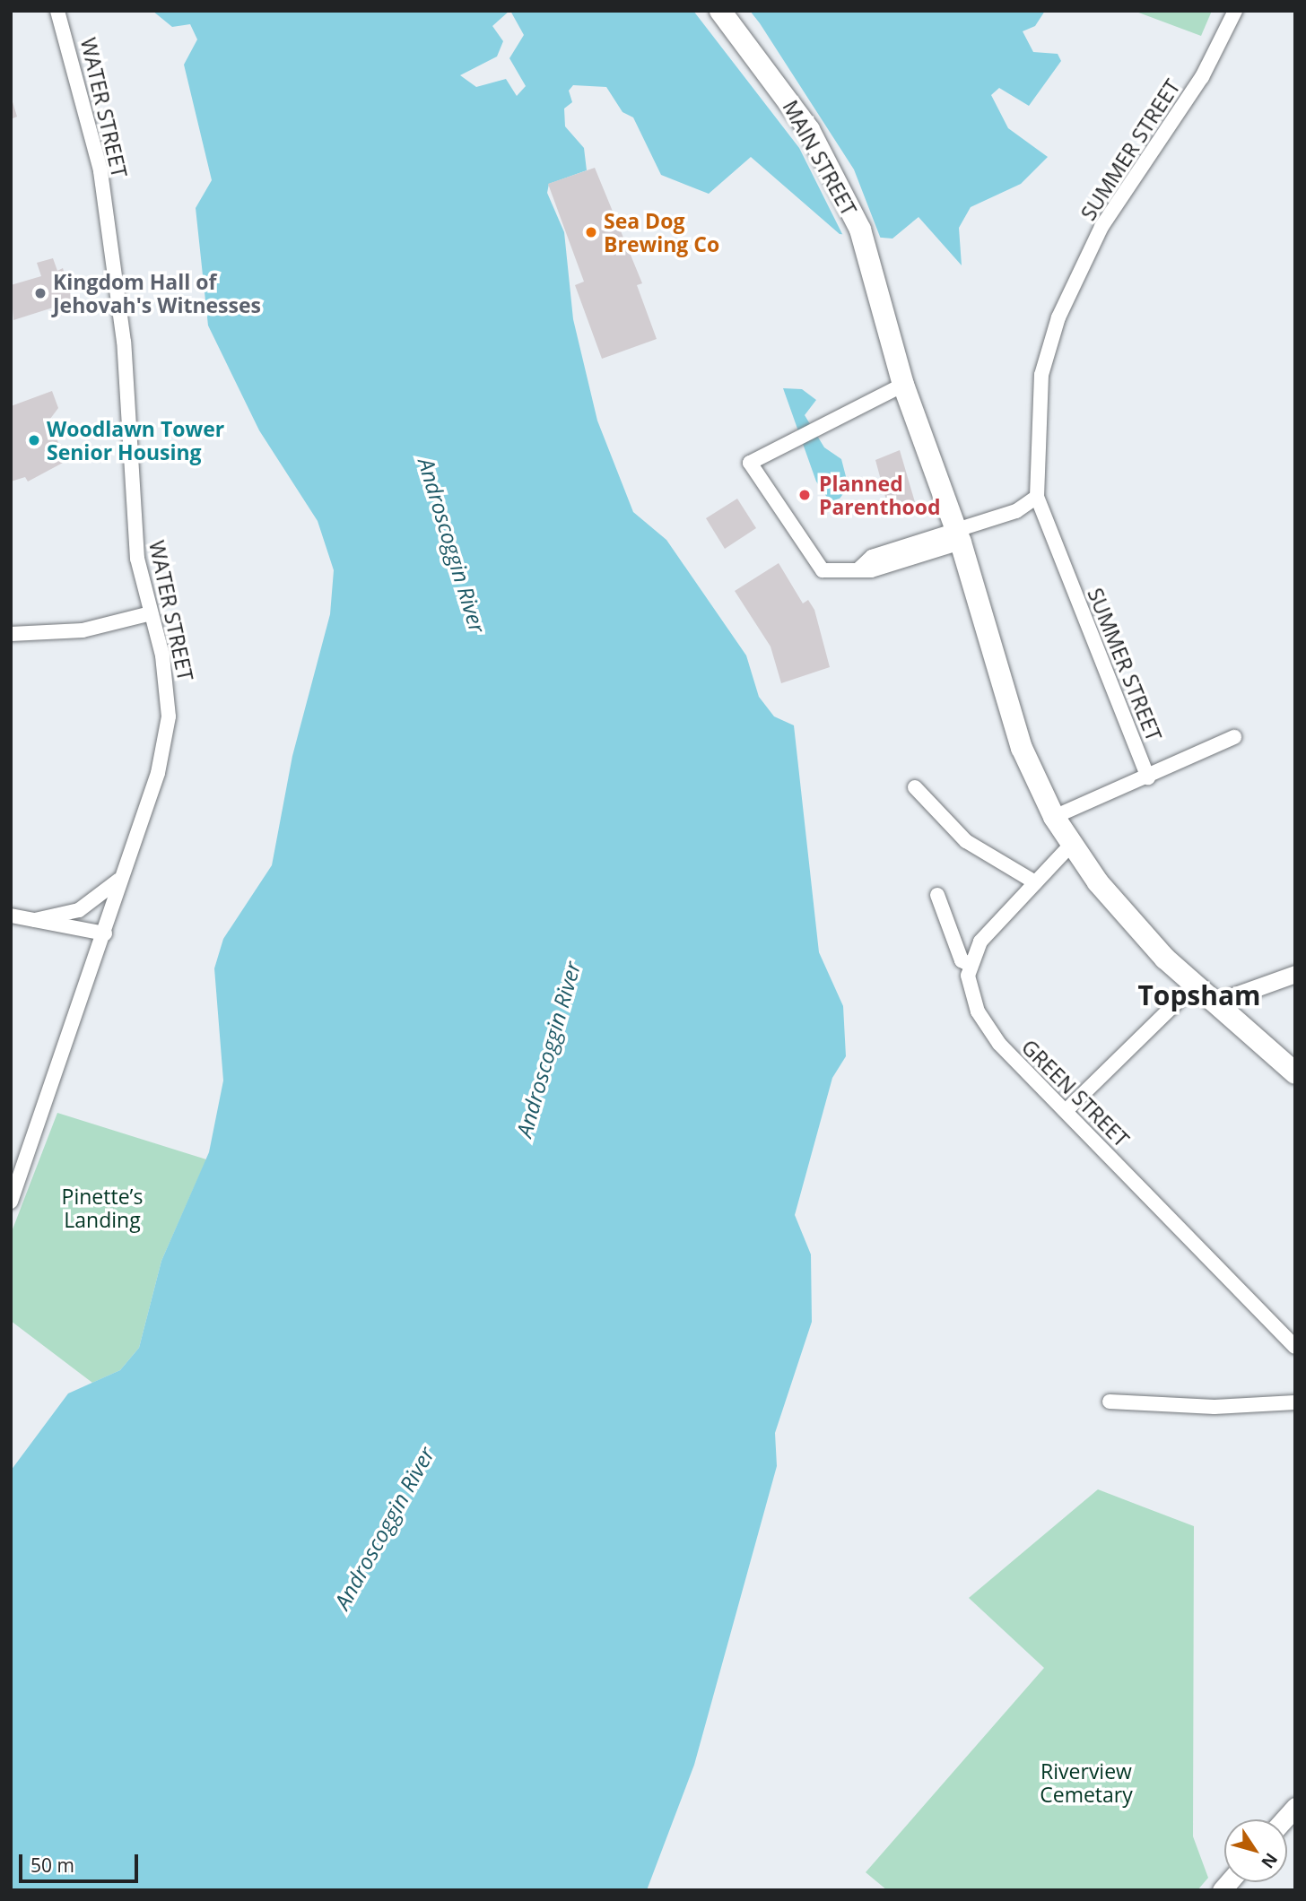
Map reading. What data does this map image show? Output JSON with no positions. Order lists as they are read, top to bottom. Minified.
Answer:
{"streets":{"main road":["MAIN STREET"],"street":["WATER STREET","SUMMER STREET","GREEN STREET"]},"districts":["Topsham"],"water":["Androscoggin River"],"parks":["Pinette’s Landing","Riverview Cemetary"],"places":["Sea Dog Brewing Co","Kingdom Hall of Jehovah's Witnesses","Woodlawn Tower Senior Housing","Planned Parenthood"],"scale_bar":"50 m","north":"bottom right"}
